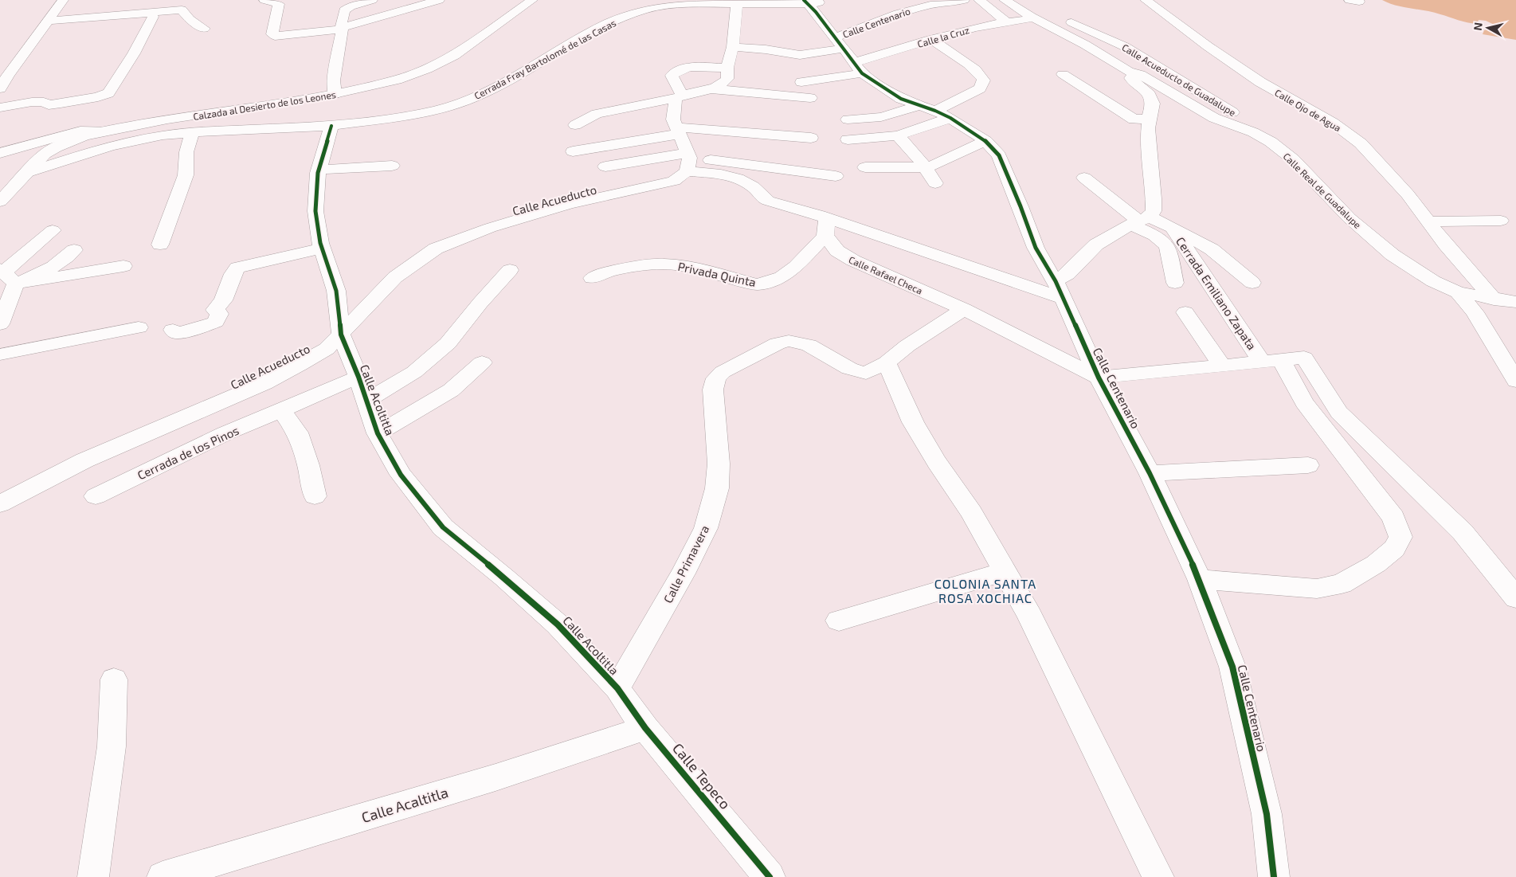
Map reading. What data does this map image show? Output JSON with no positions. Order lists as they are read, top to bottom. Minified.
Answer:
{"streets":{"street":["Calle Centenario","Calle la Cruz","Cerrada Fray Bartolomé de las Casas","Calle Acueducto de Guadalupe","Calzada al Desierto de los Leones","Calle Ojo de Agua","Calle Real de Guadalupe","Calle Acueducto","Privada Quinta","Calle Rafael Checa","Cerrada Emiliano Zapata","Calle Acoltitla","Cerrada de los Pinos","Calle Primavera","Calle Tepeco","Calle Acaltitla"]},"crossings":[["Calle Centenario","Calle la Cruz"],["Calle Centenario","Cerrada Fray Bartolomé de las Casas"],["Calle Centenario","Calle Rafael Checa"],["Calle Centenario","Cerrada Emiliano Zapata"],["Calle la Cruz","Calle Real de Guadalupe"],["Cerrada Fray Bartolomé de las Casas","Calzada al Desierto de los Leones"],["Cerrada Fray Bartolomé de las Casas","Calle Acoltitla"],["Calle Acueducto de Guadalupe","Calle Real de Guadalupe"],["Calle Ojo de Agua","Calle Real de Guadalupe"],["Calle Acueducto","Calle Rafael Checa"],["Calle Acueducto","Calle Acoltitla"],["Privada Quinta","Calle Rafael Checa"],["Calle Acoltitla","Cerrada de los Pinos"],["Calle Acoltitla","Calle Primavera"],["Calle Acoltitla","Calle Tepeco"],["Calle Primavera","Calle Tepeco"],["Calle Tepeco","Calle Acaltitla"]],"districts":["COLONIA SANTA ROSA XOCHIAC"],"north":"left"}
